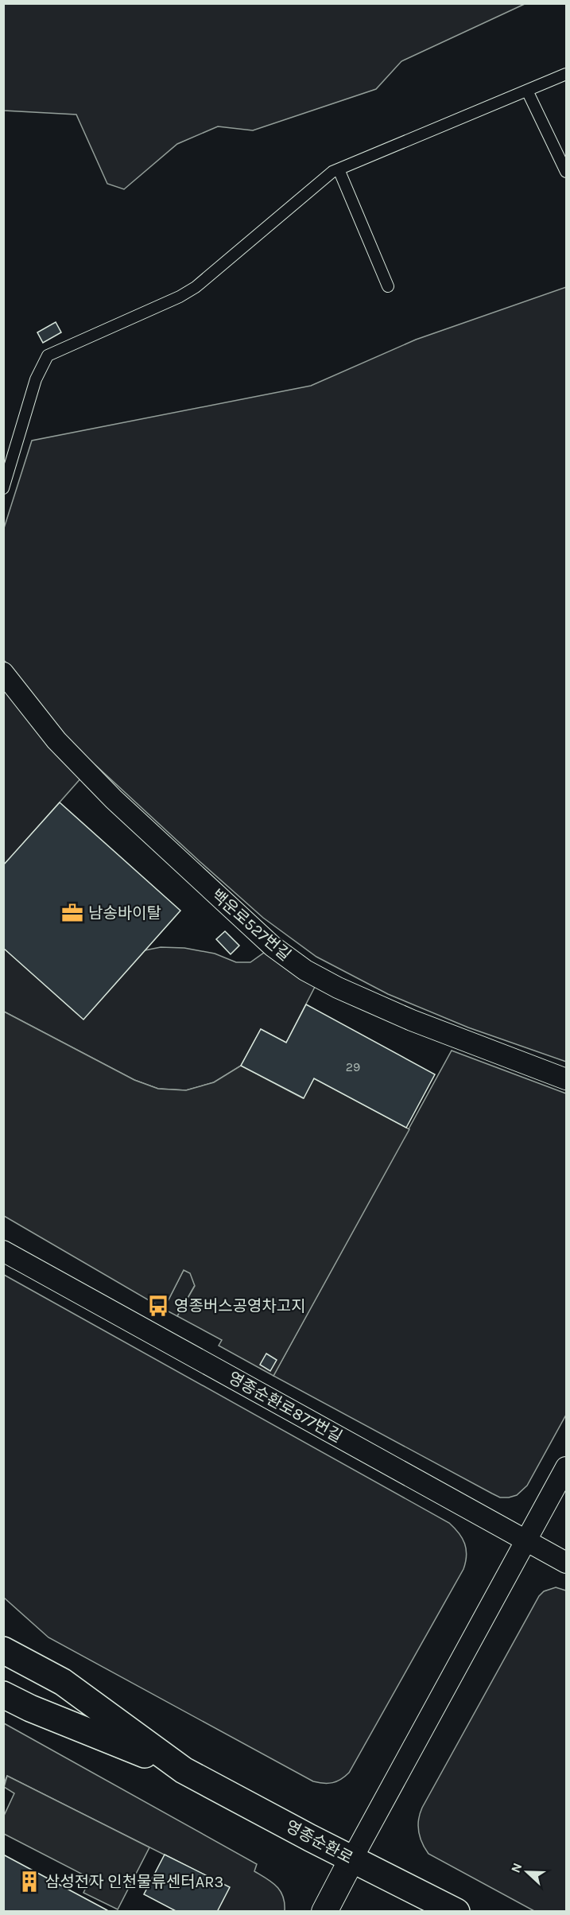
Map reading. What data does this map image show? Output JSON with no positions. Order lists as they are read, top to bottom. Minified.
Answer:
{"streets":{"main road":["영종순환로"],"street":["백운로527번길","영종순환로877번길"]},"places":{"office":["남송바이탈"],"bus stop":["영종버스공영차고지"],"building":["삼성전자 인천물류센터AR3"]},"house_numbers":["29"],"north":"left"}
